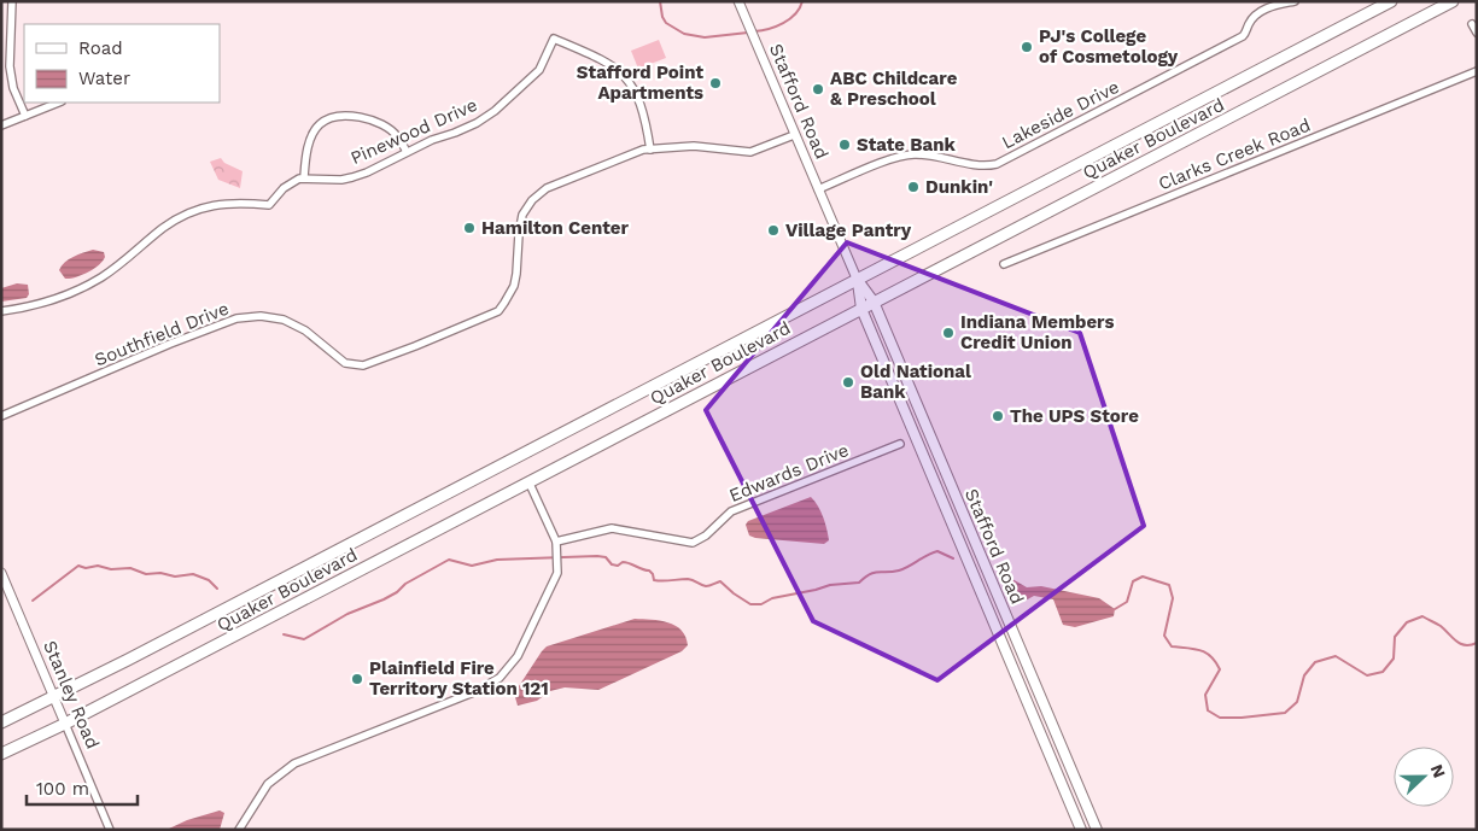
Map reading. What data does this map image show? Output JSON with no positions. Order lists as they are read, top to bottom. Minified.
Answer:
{"streets":{"main road":["Stafford Road","Quaker Boulevard"],"street":["Lakeside Drive","Pinewood Drive","Clarks Creek Road","Southfield Drive","Edwards Drive","Stanley Road"]},"crossings":[["Stafford Road","Lakeside Drive"],["Stafford Road","Quaker Boulevard"],["Stafford Road","Southfield Drive"],["Pinewood Drive","Southfield Drive"],["Quaker Boulevard","Stanley Road"]],"places":["PJ's College of Cosmetology","Stafford Point Apartments","ABC Childcare & Preschool","State Bank","Dunkin'","Hamilton Center","Village Pantry","Indiana Members Credit Union","Old National Bank","The UPS Store","Plainfield Fire Territory Station 121"],"legend":["Road","Water"],"scale_bar":"100 m","north":"right"}
